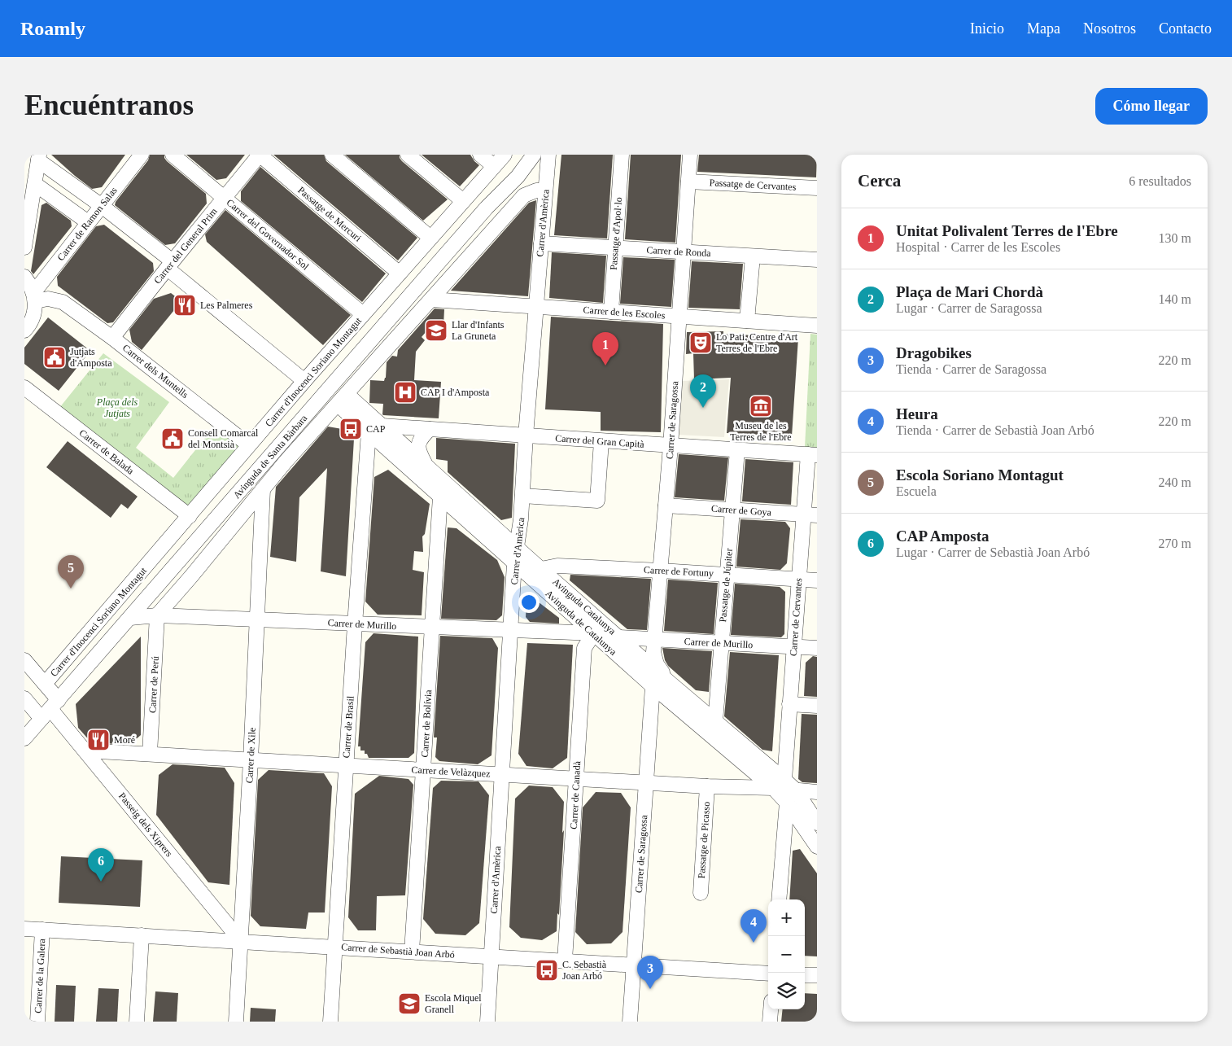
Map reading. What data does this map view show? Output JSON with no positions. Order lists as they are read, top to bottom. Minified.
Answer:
{"streets":{"street":["Passatge de Cervantes","Passatge de Mercuri","Carrer d'Amèrica","Carrer de Ramon Salas","Passatge d'Apol·lo","Carrer del Governador Sol","Carrer del General Prim","Carrer de Ronda","Carrer de les Escoles","Carrer dels Muntells","Carrer d'Inocenci Soriano Montagut","Carrer de Saragossa","Carrer del Gran Capità","Carrer de Balada","Avinguda de Santa Bàrbara","Carrer de Goya","Carrer de Fortuny","Passatge de Júpiter","Avinguda Catalunya","Carrer de Cervantes","Avinguda de Catalunya","Carrer de Murillo","Carrer de Perú","Carrer de Bolívia","Carrer de Brasil","Carrer de Xile","Carrer de Velàzquez","Carrer de Canadà","Passeig dels Xiprers","Passatge de Picasso","Carrer de Sebastià Joan Arbó","Carrer de la Galera"]},"crossings":[["Passatge de Cervantes","Carrer de Saragossa"],["Passatge de Mercuri","Carrer del General Prim"],["Passatge de Mercuri","Carrer d'Inocenci Soriano Montagut"],["Carrer d'Amèrica","Carrer de Ronda"],["Carrer d'Amèrica","Carrer de les Escoles"],["Carrer d'Amèrica","Carrer del Gran Capità"],["Carrer d'Amèrica","Avinguda de Santa Bàrbara"],["Carrer d'Amèrica","Avinguda Catalunya"],["Carrer d'Amèrica","Avinguda de Catalunya"],["Carrer d'Amèrica","Carrer de Murillo"],["Carrer d'Amèrica","Carrer de Velàzquez"],["Carrer d'Amèrica","Carrer de Sebastià Joan Arbó"],["Carrer de Ramon Salas","Carrer dels Muntells"],["Passatge d'Apol·lo","Carrer de Ronda"],["Passatge d'Apol·lo","Carrer de les Escoles"],["Carrer del Governador Sol","Carrer del General Prim"],["Carrer del Governador Sol","Carrer d'Inocenci Soriano Montagut"],["Carrer del General Prim","Carrer dels Muntells"],["Carrer de Ronda","Carrer de Saragossa"],["Carrer de les Escoles","Carrer de Saragossa"],["Carrer de les Escoles","Avinguda de Santa Bàrbara"],["Carrer dels Muntells","Carrer d'Inocenci Soriano Montagut"],["Carrer d'Inocenci Soriano Montagut","Carrer de Balada"],["Carrer d'Inocenci Soriano Montagut","Passeig dels Xiprers"],["Carrer de Saragossa","Carrer del Gran Capità"],["Carrer de Saragossa","Carrer de Goya"],["Carrer de Saragossa","Carrer de Fortuny"],["Carrer de Saragossa","Avinguda Catalunya"],["Carrer de Saragossa","Avinguda de Catalunya"],["Carrer de Saragossa","Carrer de Murillo"],["Carrer de Saragossa","Carrer de Velàzquez"],["Carrer de Saragossa","Carrer de Sebastià Joan Arbó"],["Carrer del Gran Capità","Passatge de Júpiter"],["Carrer del Gran Capità","Avinguda Catalunya"],["Carrer del Gran Capità","Carrer de Cervantes"],["Avinguda de Santa Bàrbara","Avinguda Catalunya"],["Avinguda de Santa Bàrbara","Avinguda de Catalunya"],["Avinguda de Santa Bàrbara","Carrer de Murillo"],["Avinguda de Santa Bàrbara","Carrer de Perú"],["Avinguda de Santa Bàrbara","Carrer de Xile"],["Avinguda de Santa Bàrbara","Passeig dels Xiprers"],["Carrer de Goya","Passatge de Júpiter"],["Carrer de Goya","Carrer de Cervantes"],["Carrer de Fortuny","Passatge de Júpiter"],["Carrer de Fortuny","Avinguda Catalunya"],["Carrer de Fortuny","Carrer de Cervantes"],["Passatge de Júpiter","Avinguda Catalunya"],["Passatge de Júpiter","Carrer de Murillo"],["Avinguda Catalunya","Carrer de Cervantes"],["Avinguda Catalunya","Avinguda de Catalunya"],["Avinguda Catalunya","Carrer de Murillo"],["Avinguda Catalunya","Carrer de Velàzquez"],["Carrer de Cervantes","Avinguda de Catalunya"],["Carrer de Cervantes","Carrer de Murillo"],["Carrer de Cervantes","Carrer de Velàzquez"],["Avinguda de Catalunya","Carrer de Murillo"],["Avinguda de Catalunya","Carrer de Bolívia"],["Avinguda de Catalunya","Carrer de Brasil"],["Avinguda de Catalunya","Carrer de Velàzquez"],["Avinguda de Catalunya","Carrer de Canadà"],["Carrer de Murillo","Carrer de Perú"],["Carrer de Murillo","Carrer de Bolívia"],["Carrer de Murillo","Carrer de Brasil"],["Carrer de Murillo","Carrer de Xile"],["Carrer de Murillo","Carrer de Canadà"],["Carrer de Perú","Carrer de Velàzquez"],["Carrer de Bolívia","Carrer de Velàzquez"],["Carrer de Bolívia","Carrer de Sebastià Joan Arbó"],["Carrer de Brasil","Carrer de Velàzquez"],["Carrer de Brasil","Carrer de Sebastià Joan Arbó"],["Carrer de Xile","Carrer de Velàzquez"],["Carrer de Xile","Passeig dels Xiprers"],["Carrer de Xile","Carrer de Sebastià Joan Arbó"],["Carrer de Velàzquez","Carrer de Canadà"],["Carrer de Velàzquez","Passeig dels Xiprers"],["Carrer de Velàzquez","Passatge de Picasso"],["Carrer de Canadà","Carrer de Sebastià Joan Arbó"],["Passeig dels Xiprers","Carrer de Sebastià Joan Arbó"],["Carrer de Sebastià Joan Arbó","Carrer de la Galera"]],"parks":["Plaça dels Jutjats"],"places":{"restaurant":["Les Palmeres","Moré"],"school or university":["Llar d'Infants La Gruneta","Escola Miquel Granell"],"theatre":["Lo Pati. Centre d'Art Terres de l'Ebre"],"public building":["Jutjats d'Amposta","Consell Comarcal del Montsià"],"hospital":["CAP I d'Amposta"],"museum":["Museu de les Terres de l'Ebre"],"bus stop":["CAP","C. Sebastià Joan Arbó"]},"page":{"header":"Roamly","nav":["Inicio","Mapa","Nosotros","Contacto"],"buttons":"Cómo llegar","title":"Encuéntranos","heading":["Cerca","6 resultados"],"list":[{"mark":"1","name":"Unitat Polivalent Terres de l'Ebre","note":"Hospital · Carrer de les Escoles","value":"130 m"},{"mark":"2","name":"Plaça de Mari Chordà","note":"Lugar · Carrer de Saragossa","value":"140 m"},{"mark":"3","name":"Dragobikes","note":"Tienda · Carrer de Saragossa","value":"220 m"},{"mark":"4","name":"Heura","note":"Tienda · Carrer de Sebastià Joan Arbó","value":"220 m"},{"mark":"5","name":"Escola Soriano Montagut","note":"Escuela","value":"240 m"},{"mark":"6","name":"CAP Amposta","note":"Lugar · Carrer de Sebastià Joan Arbó","value":"270 m"}],"pins":["1","2","5","6","4","3"],"map_buttons":["+","−"]}}
